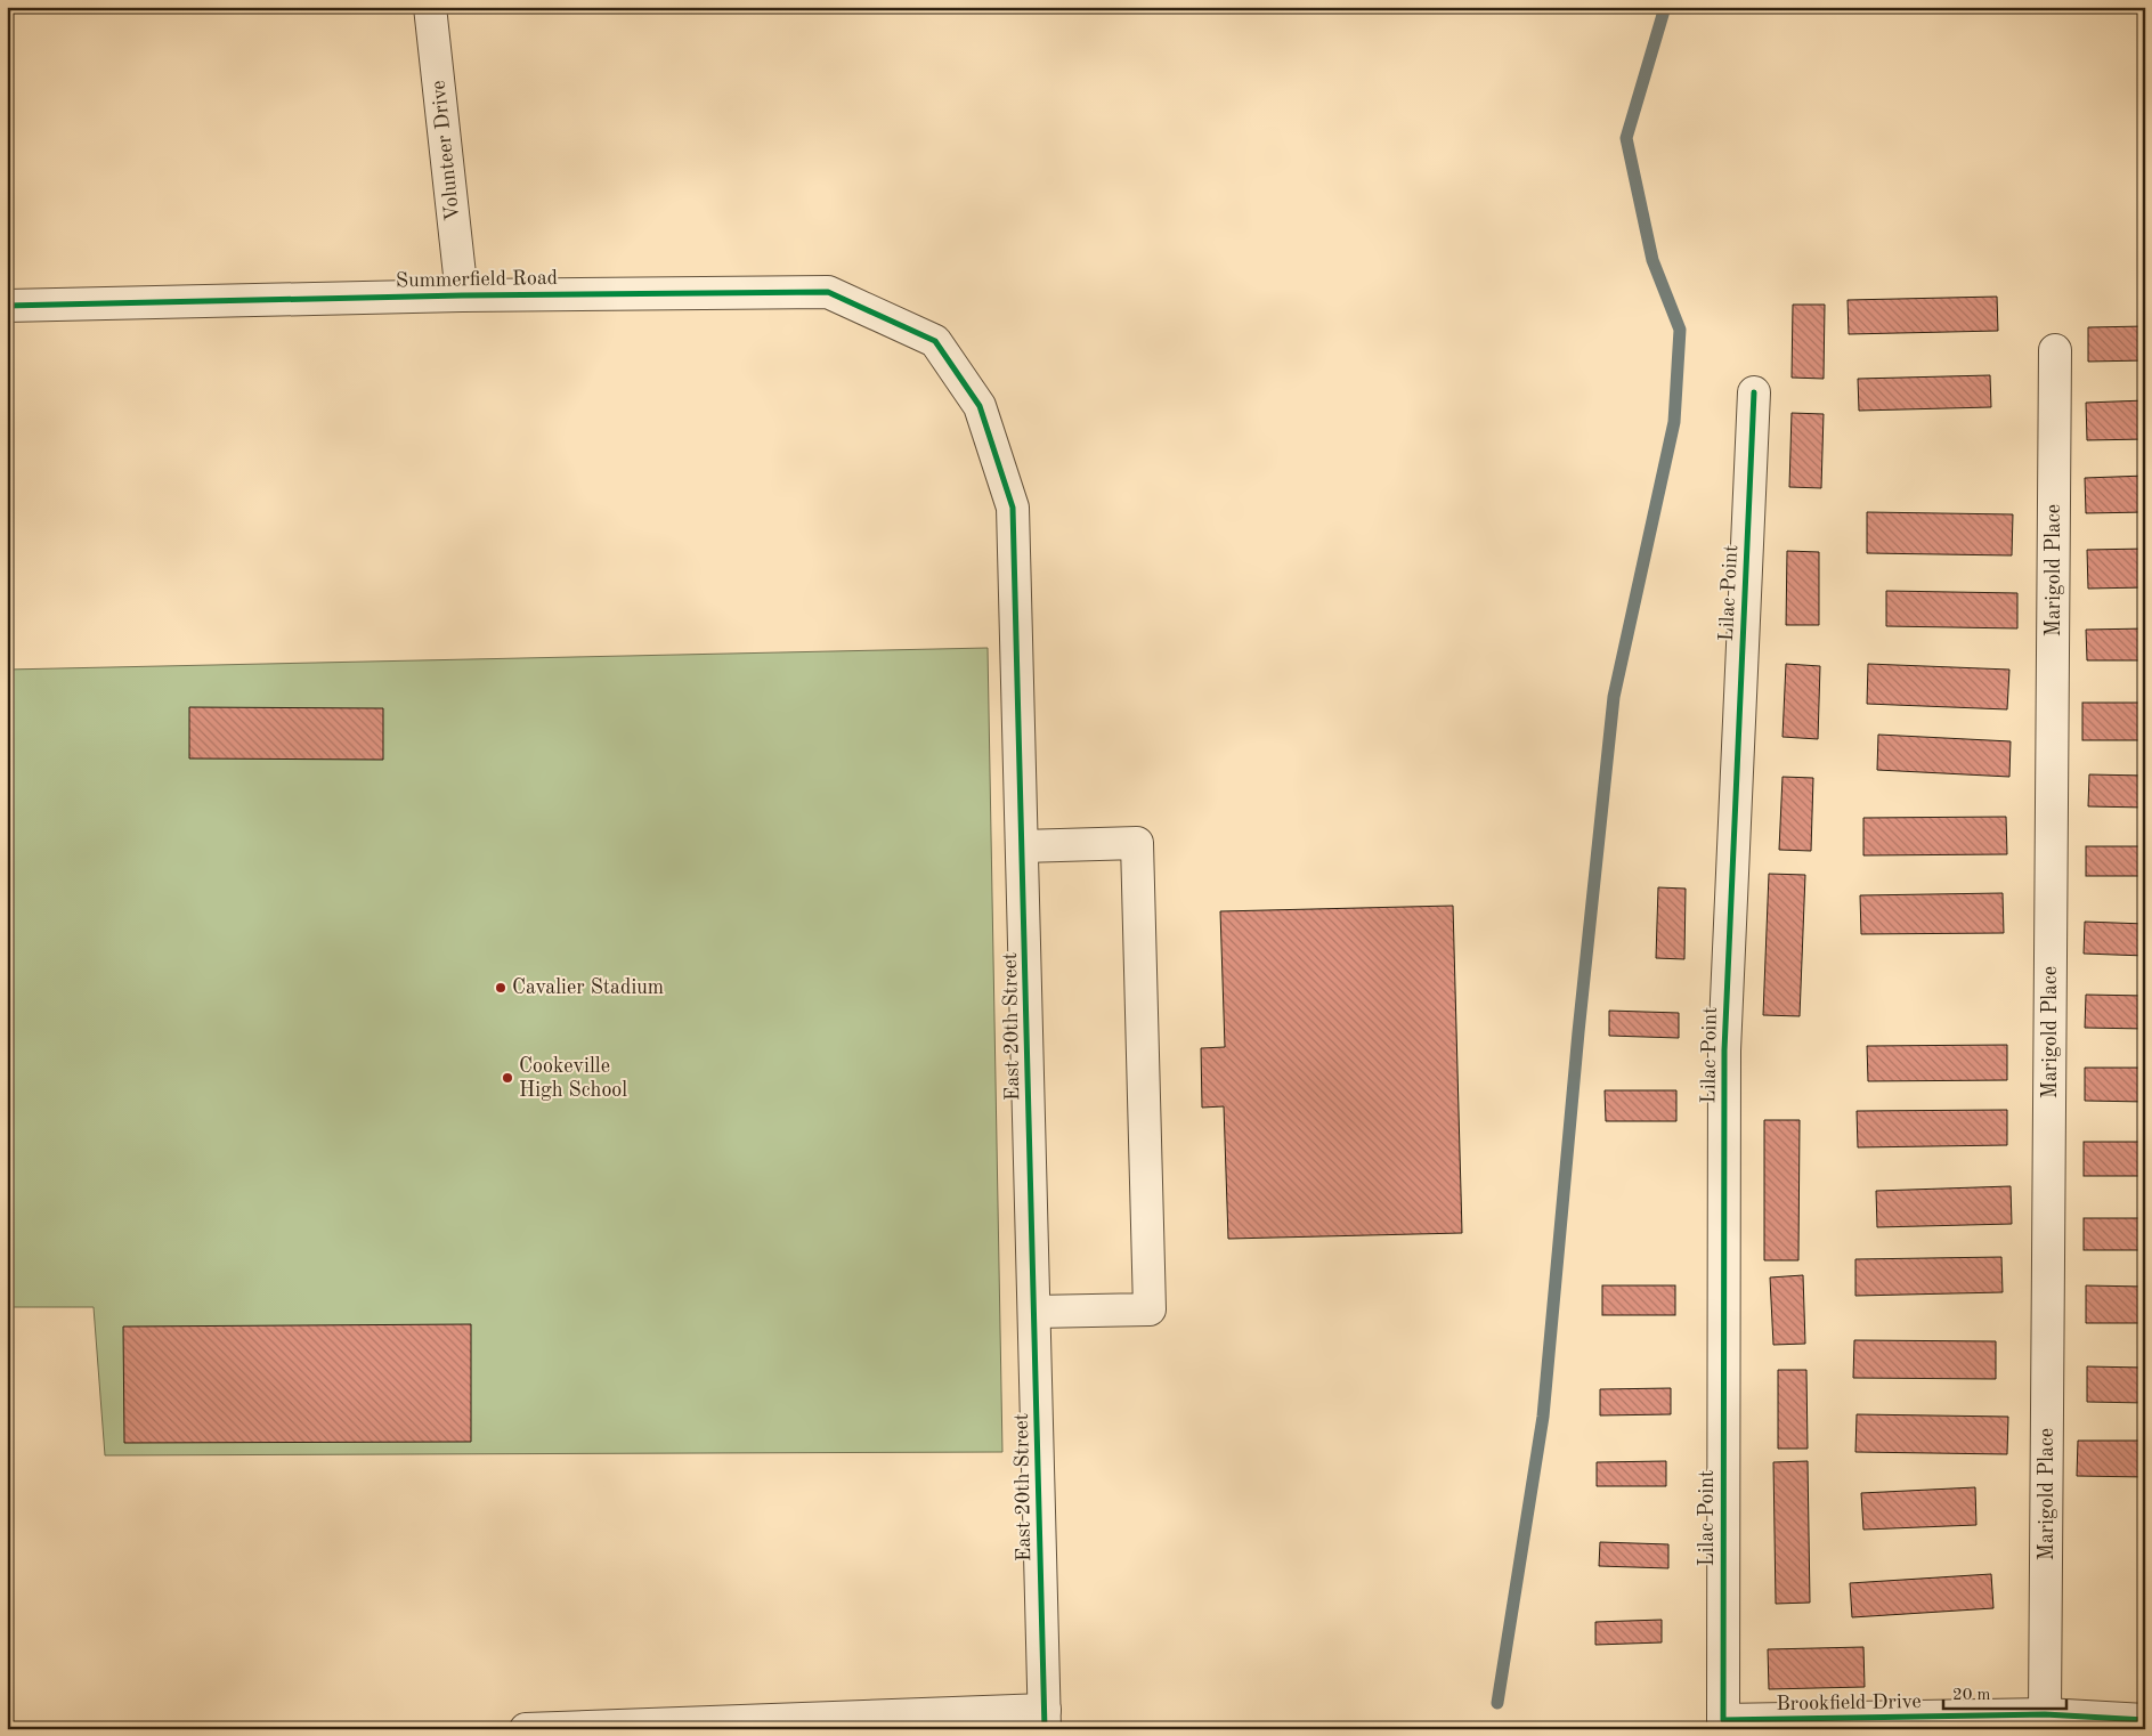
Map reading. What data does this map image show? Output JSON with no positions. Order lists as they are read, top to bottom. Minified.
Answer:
{"streets":{"street":["Volunteer Drive","Summerfield Road","Marigold Place","Lilac Point","East 20th Street","Brookfield Drive"]},"crossings":[["Volunteer Drive","Summerfield Road"],["Summerfield Road","East 20th Street"],["Marigold Place","Brookfield Drive"],["Lilac Point","Brookfield Drive"]],"places":["Cavalier Stadium","Cookeville High School"],"scale_bar":"20 m"}
